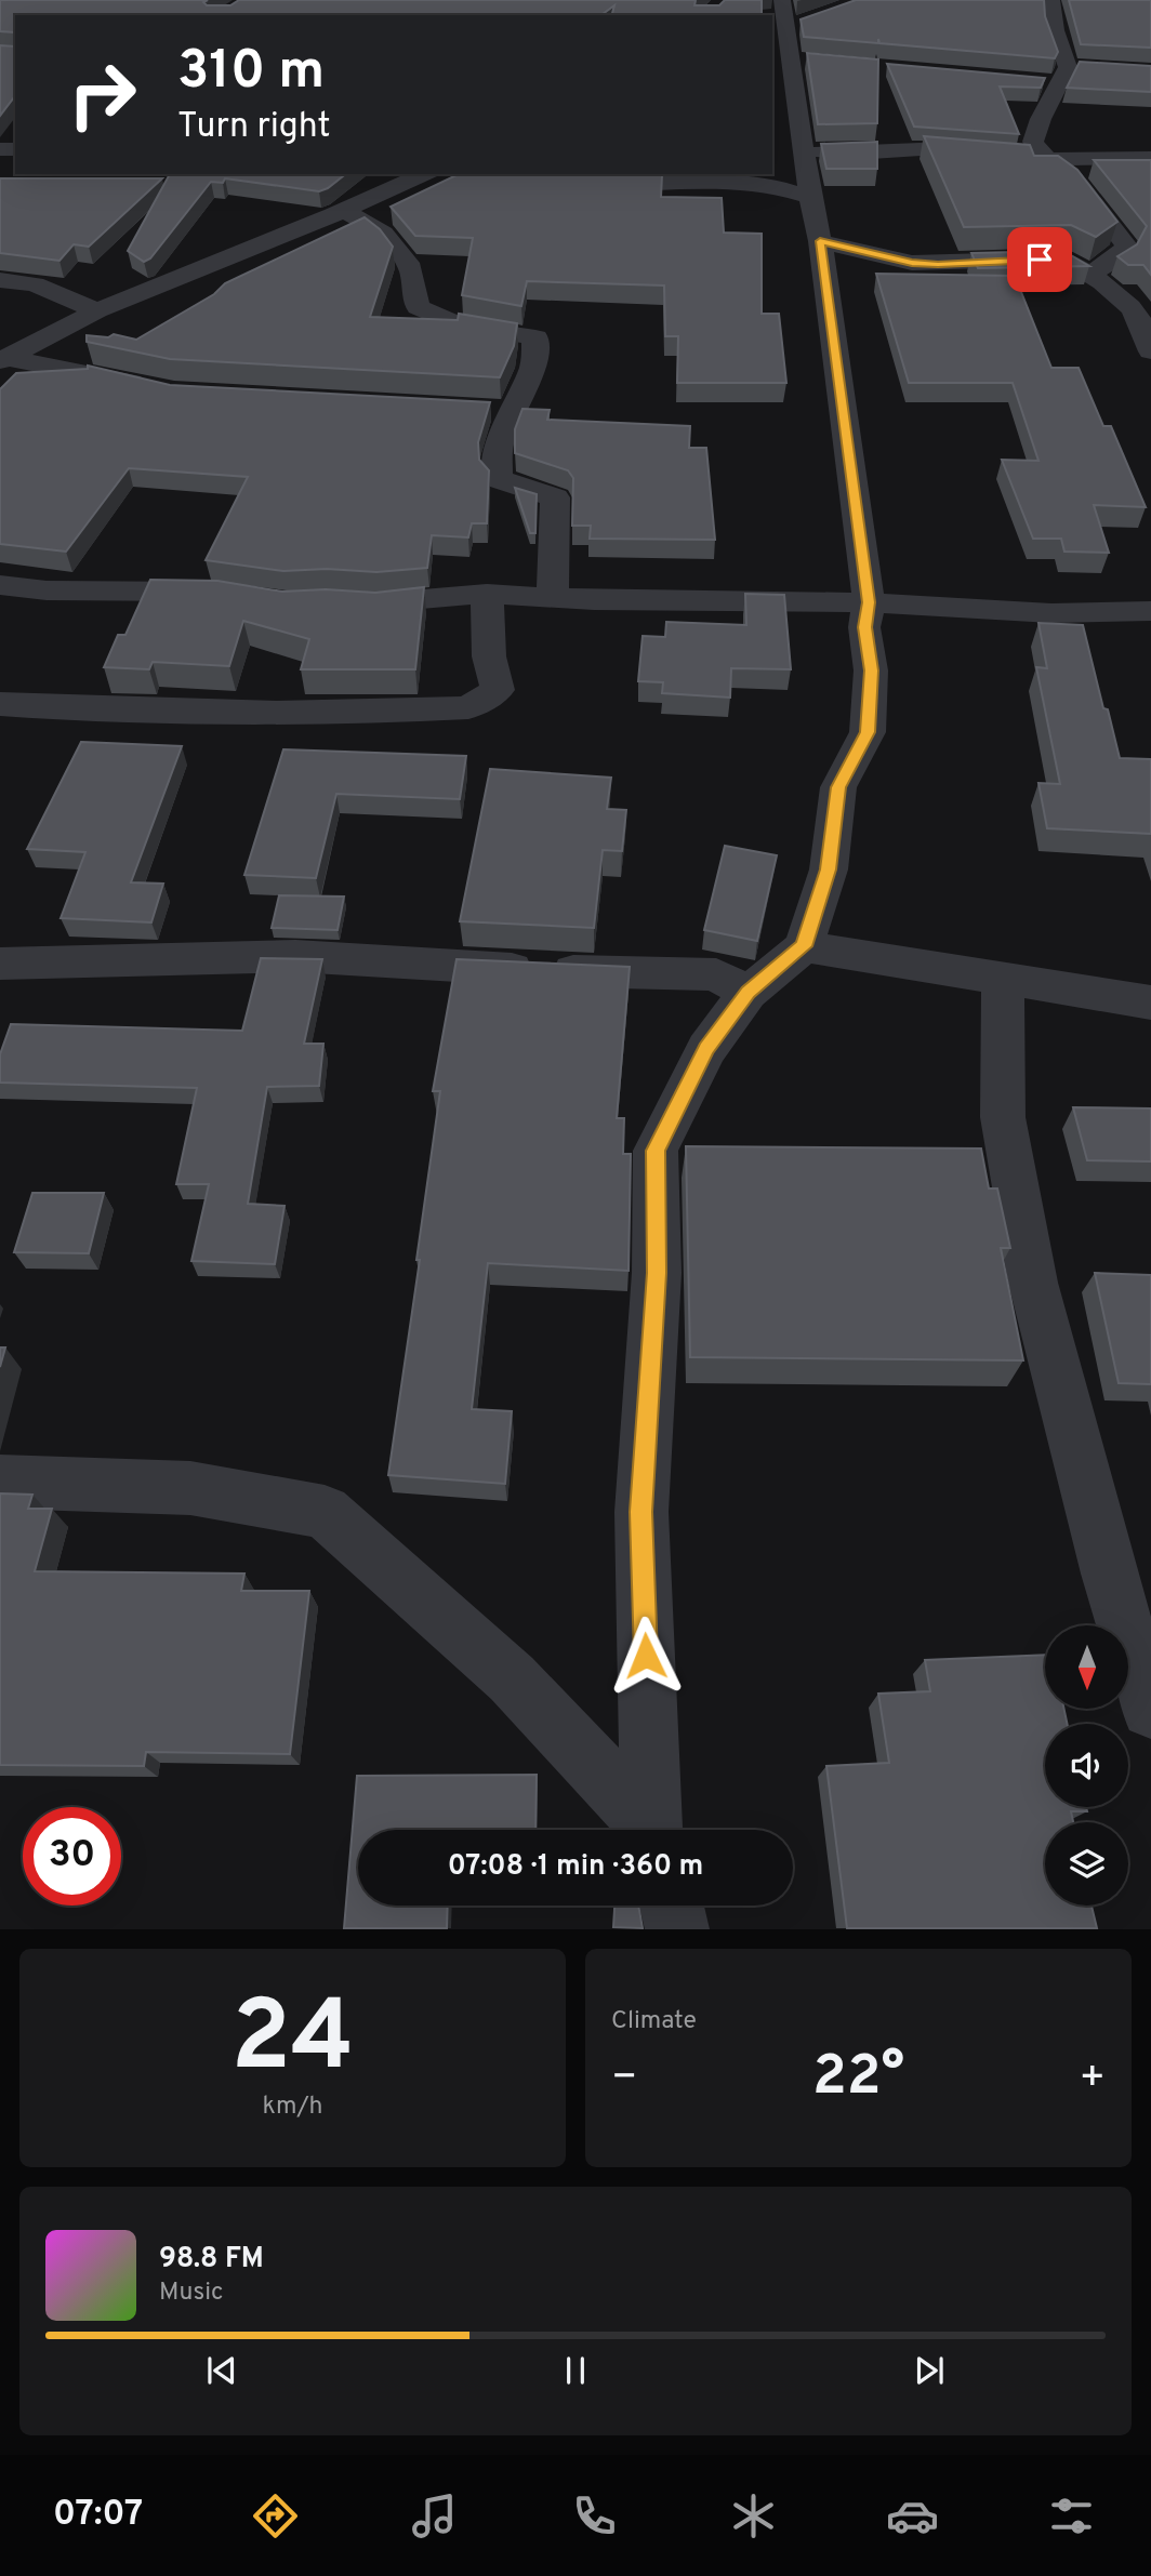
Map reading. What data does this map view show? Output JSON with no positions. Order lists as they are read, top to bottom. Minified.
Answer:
{"north":"bottom","page":{"turn":["310 m","Turn right"],"limit":"30","trip":"07:08 · 1 min · 360 m","tile":[["24","km/h"],"Climate"],"heat":["−","22°","+"],"song":["98.8 FM","Music"],"tabs":"07:07"}}
